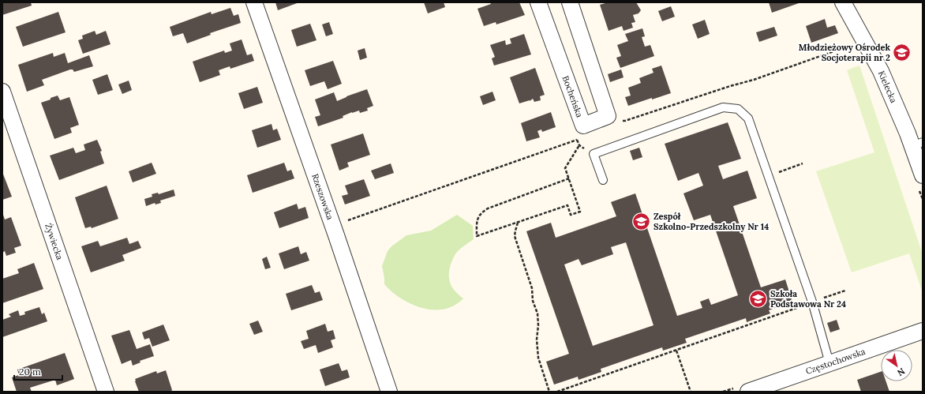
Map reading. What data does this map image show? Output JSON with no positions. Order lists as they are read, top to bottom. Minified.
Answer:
{"streets":{"street":["Kielecka","Bocheńska","Rzeszowska","Żywiecka","Częstochowska"]},"places":{"school or university":["Młodzieżowy Ośrodek Socjoterapii nr 2","Zespół Szkolno-Przedszkolny Nr 14","Szkoła Podstawowa Nr 24"]},"scale_bar":"20 m","north":"bottom right"}
